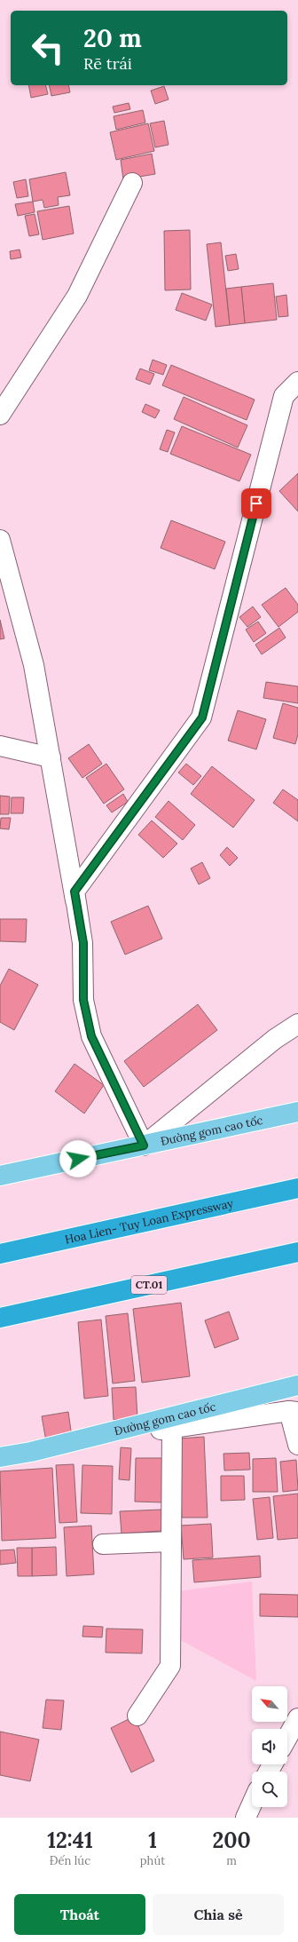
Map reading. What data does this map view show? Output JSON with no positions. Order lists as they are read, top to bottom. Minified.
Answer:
{"streets":{"highway":["Hoa Lien- Tuy Loan Expressway","CT.01"],"main road":["Đường gom cao tốc"]},"north":"top left","page":{"turn":["20 m","Rẽ trái"],"eta":["12:41","Đến lúc","1","phút","200","m"],"buttons":["Thoát","Chia sẻ"]}}
